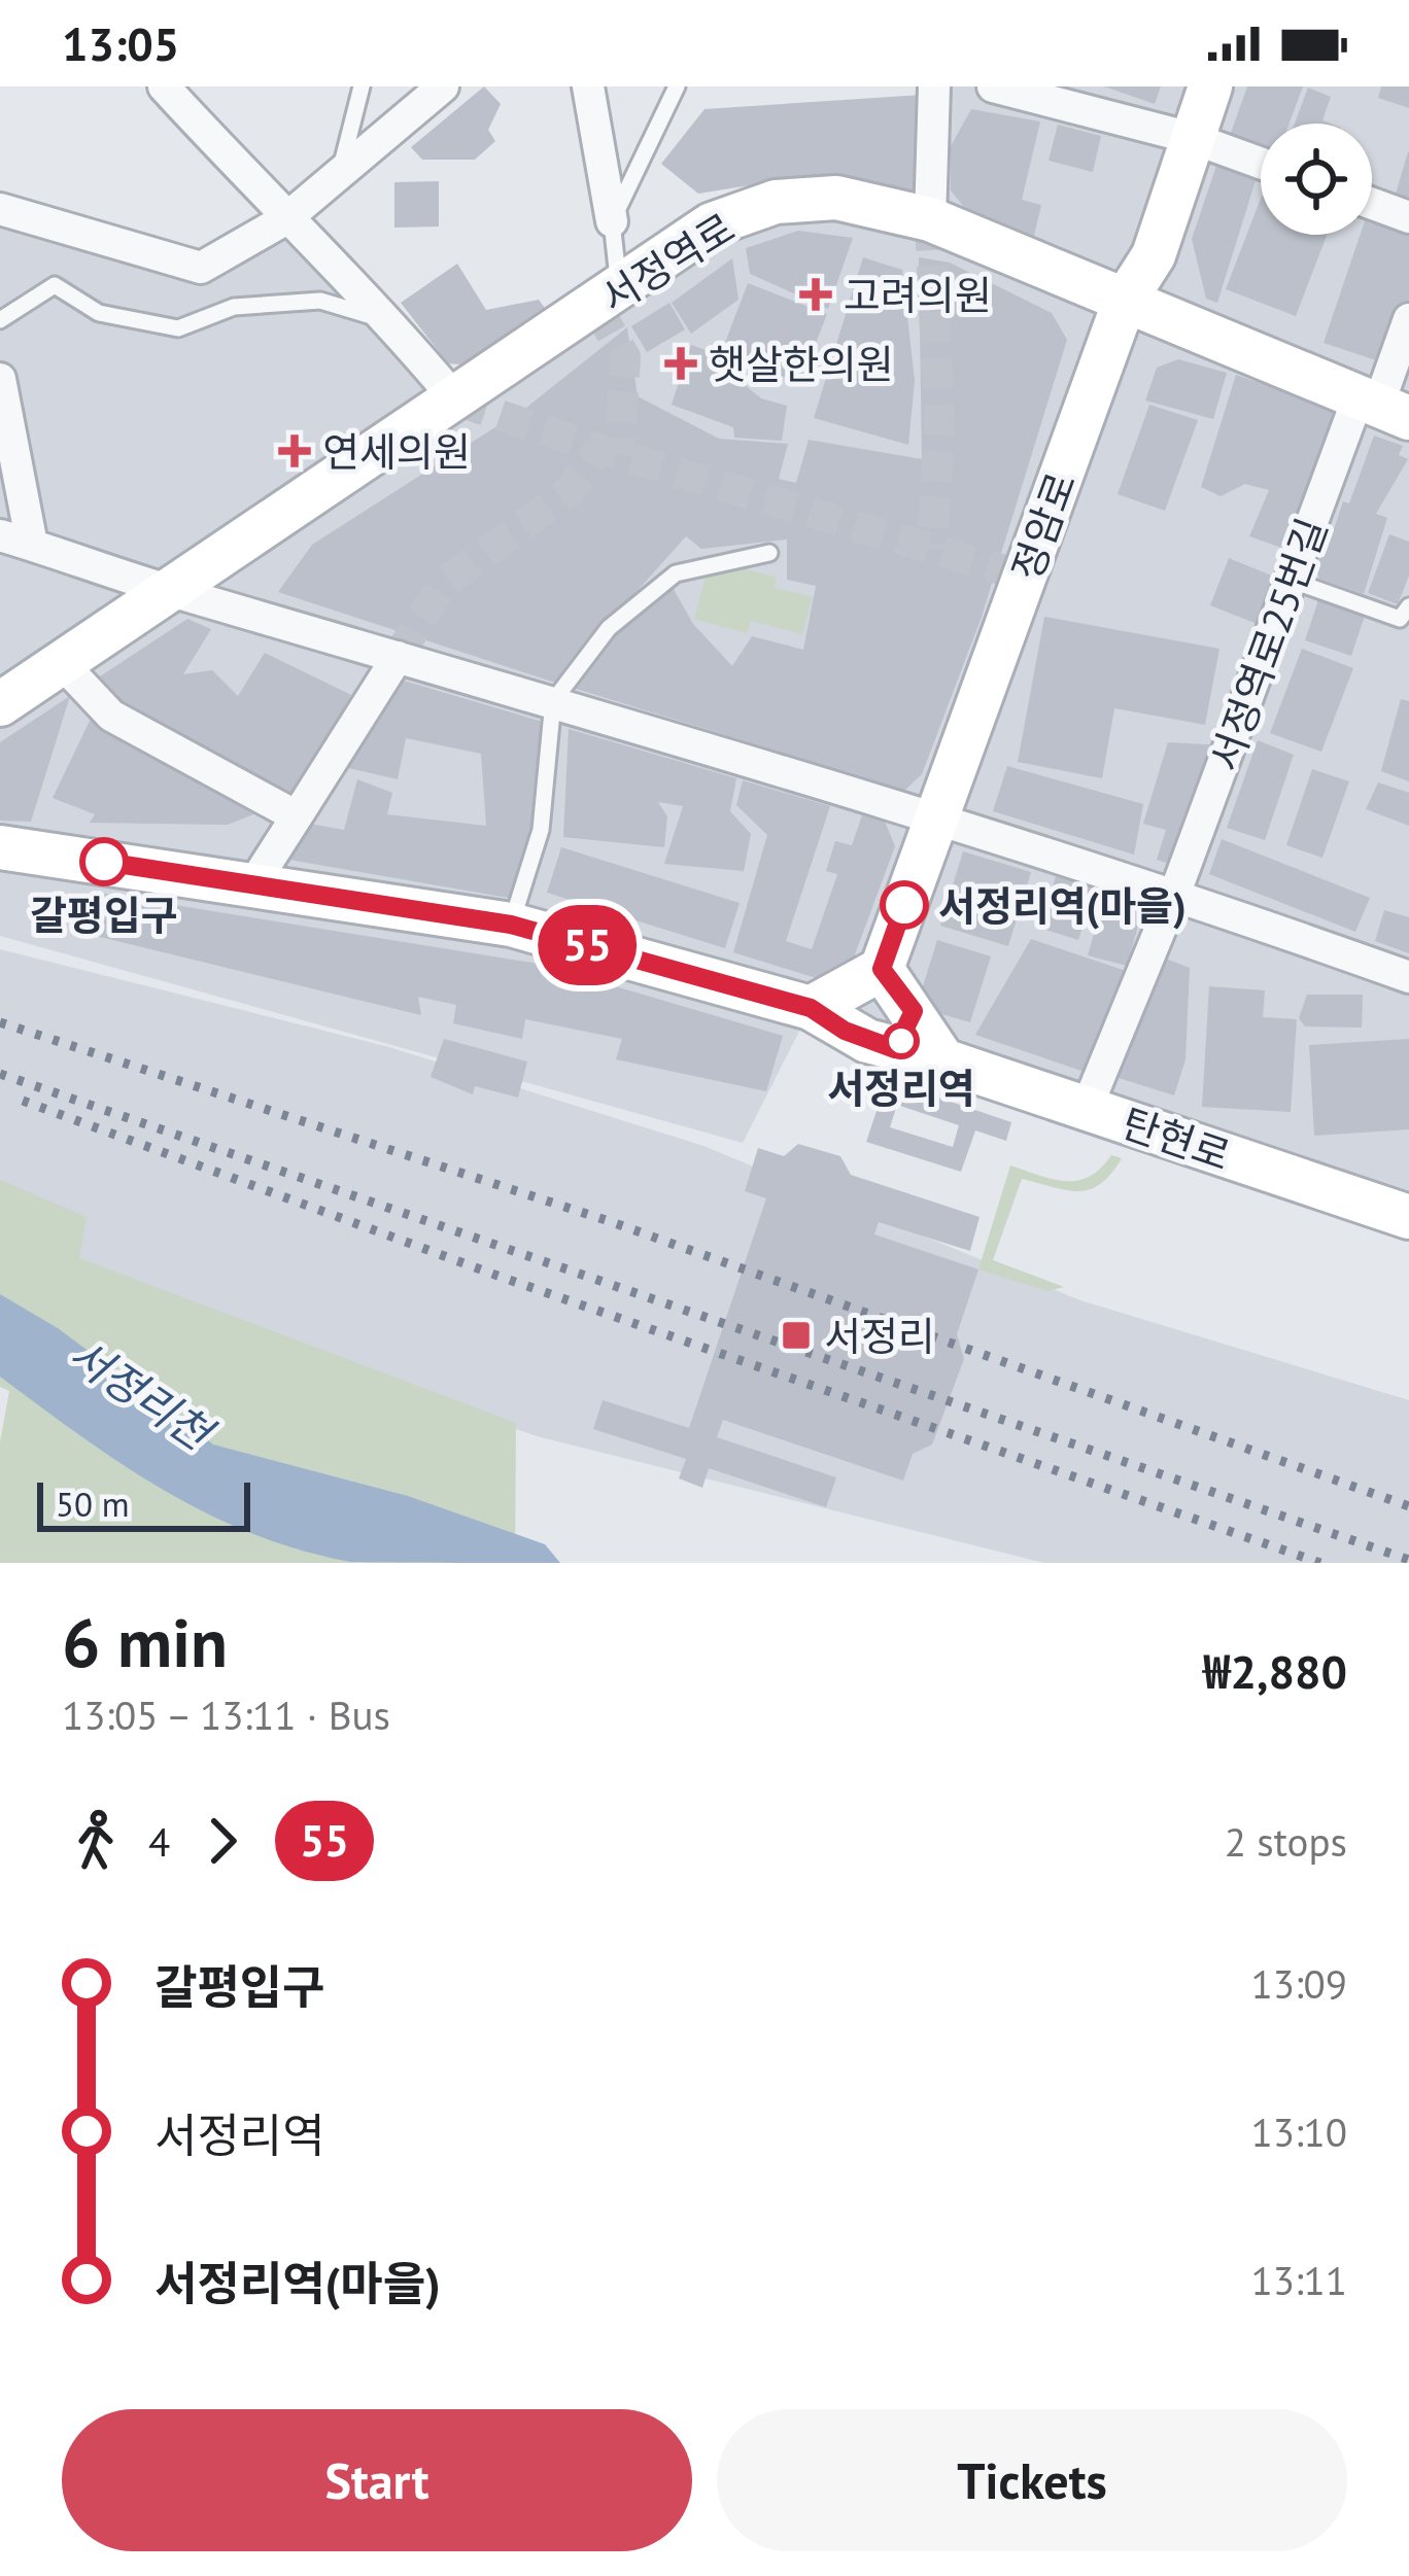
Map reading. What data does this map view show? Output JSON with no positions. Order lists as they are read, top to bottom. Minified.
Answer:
{"streets":{"street":["서정역로","정암로","서정역로25번길","탄현로"]},"crossings":[["서정역로","정암로"],["서정역로","서정역로25번길"],["정암로","탄현로"],["서정역로25번길","탄현로"]],"water":["서정리천"],"places":{"health":["고려의원","햇살한의원","연세의원"],"other":["갈평입구","서정리역(마을)","서정리역"],"transit":["서정리"]},"lines":["bus line 55"],"scale_bar":"50 m","page":{"status":"13:05","on_map":"55","scale":"50 m","heading":["6 min","13:05 – 13:11 · Bus","₩2,880"],"legs":["4","55","2 stops"],"list":[{"name":"갈평입구","value":"13:09"},{"name":"서정리역","value":"13:10"},{"name":"서정리역(마을)","value":"13:11"}],"buttons":["Start","Tickets"]}}
